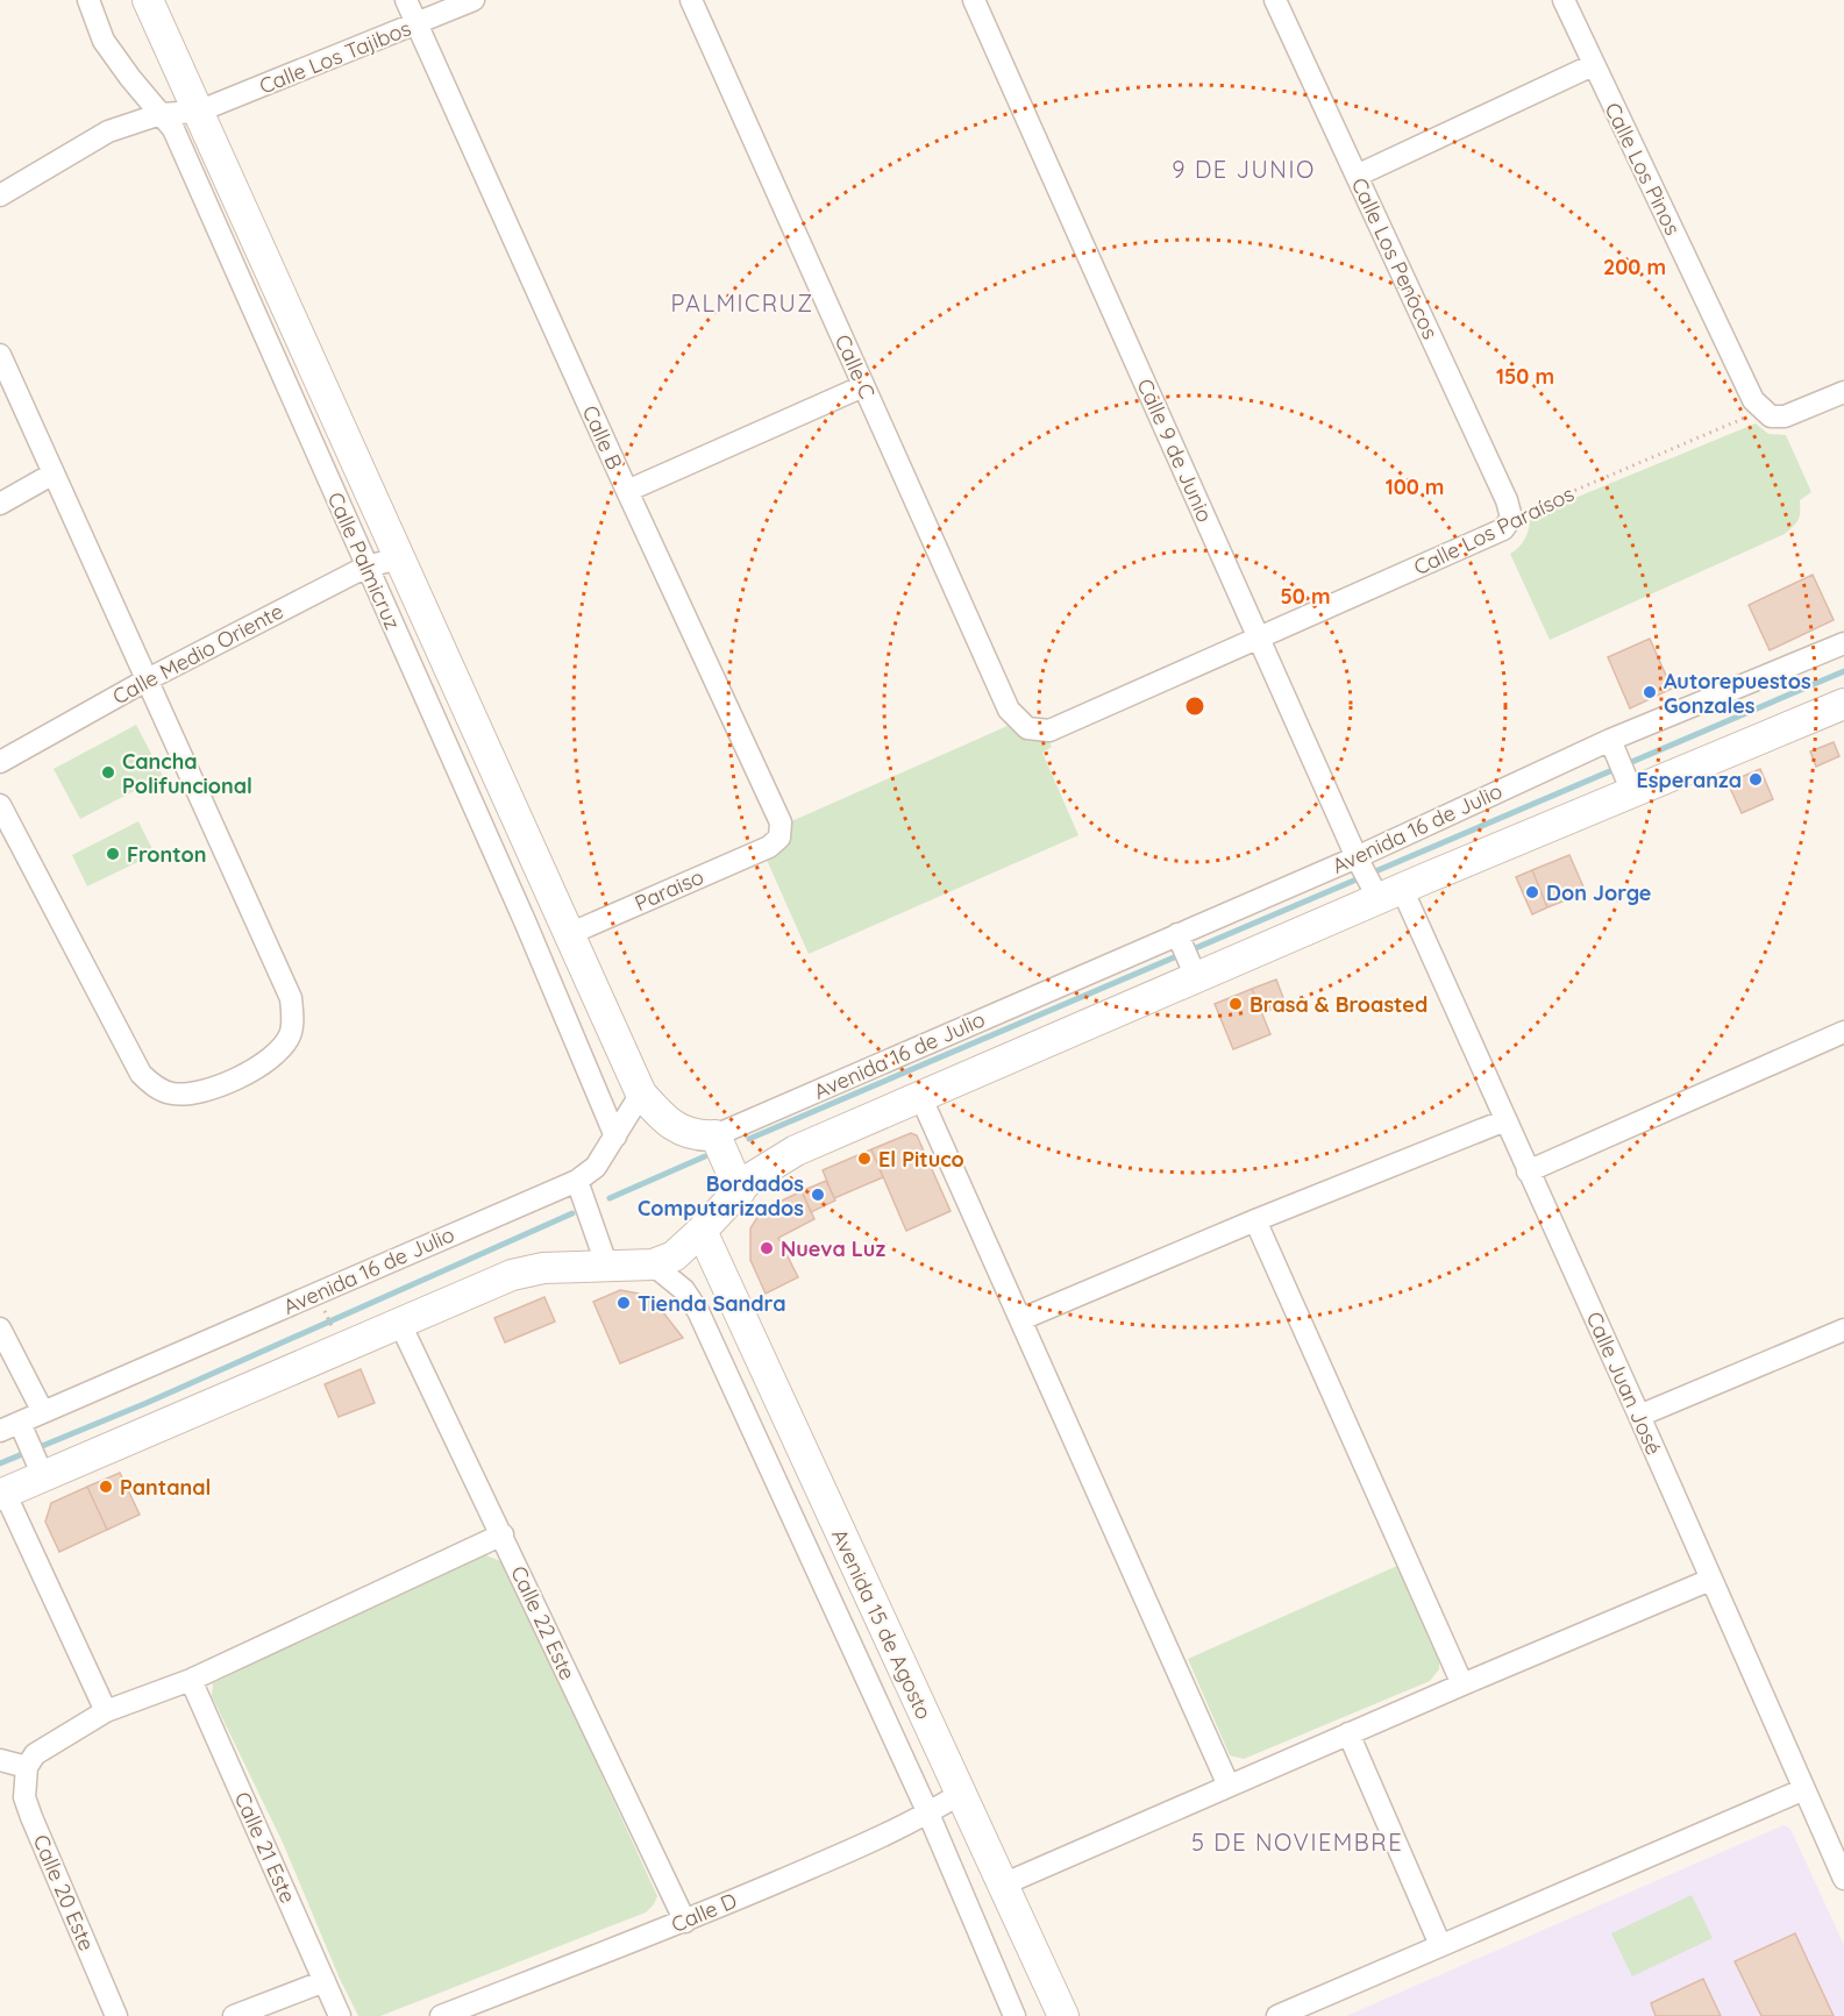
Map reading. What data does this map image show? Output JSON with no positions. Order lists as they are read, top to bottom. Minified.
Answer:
{"streets":{"street":["Calle Los Tajibos","Calle Los Pinos","Calle Los Penocos","Calle C","Calle B","Calle 9 de Junio","Calle Los Paraísos","Calle Palmicruz","Calle Medio Oriente","Avenida 16 de Julio","Paraiso","Calle Juan José","Calle 22 Este","Avenida 15 de Agosto","Calle 21 Este","Calle 20 Este","Calle D"]},"crossings":[["Calle Los Tajibos","Calle B"],["Calle Los Tajibos","Calle Palmicruz"],["Calle Los Pinos","Calle Los Paraísos"],["Calle Los Penocos","Calle Los Paraísos"],["Calle C","Calle Los Paraísos"],["Calle B","Paraiso"],["Calle 9 de Junio","Calle Los Paraísos"],["Calle 9 de Junio","Avenida 16 de Julio"],["Calle 9 de Junio","Calle Juan José"],["Calle Palmicruz","Calle Medio Oriente"],["Calle Palmicruz","Avenida 16 de Julio"],["Calle Palmicruz","Paraiso"],["Avenida 16 de Julio","Calle Juan José"],["Avenida 16 de Julio","Calle 22 Este"],["Avenida 16 de Julio","Avenida 15 de Agosto"],["Calle 22 Este","Calle D"],["Avenida 15 de Agosto","Calle D"]],"districts":["9 DE JUNIO","PALMICRUZ","5 DE NOVIEMBRE"],"places":["Autorepuestos Gonzales","Cancha Polifuncional","Esperanza","Fronton","Don Jorge","Brasa & Broasted","El Pituco","Bordados Computarizados","Nueva Luz","Tienda Sandra","Pantanal"],"rings":["200 m","150 m","100 m","50 m"]}
